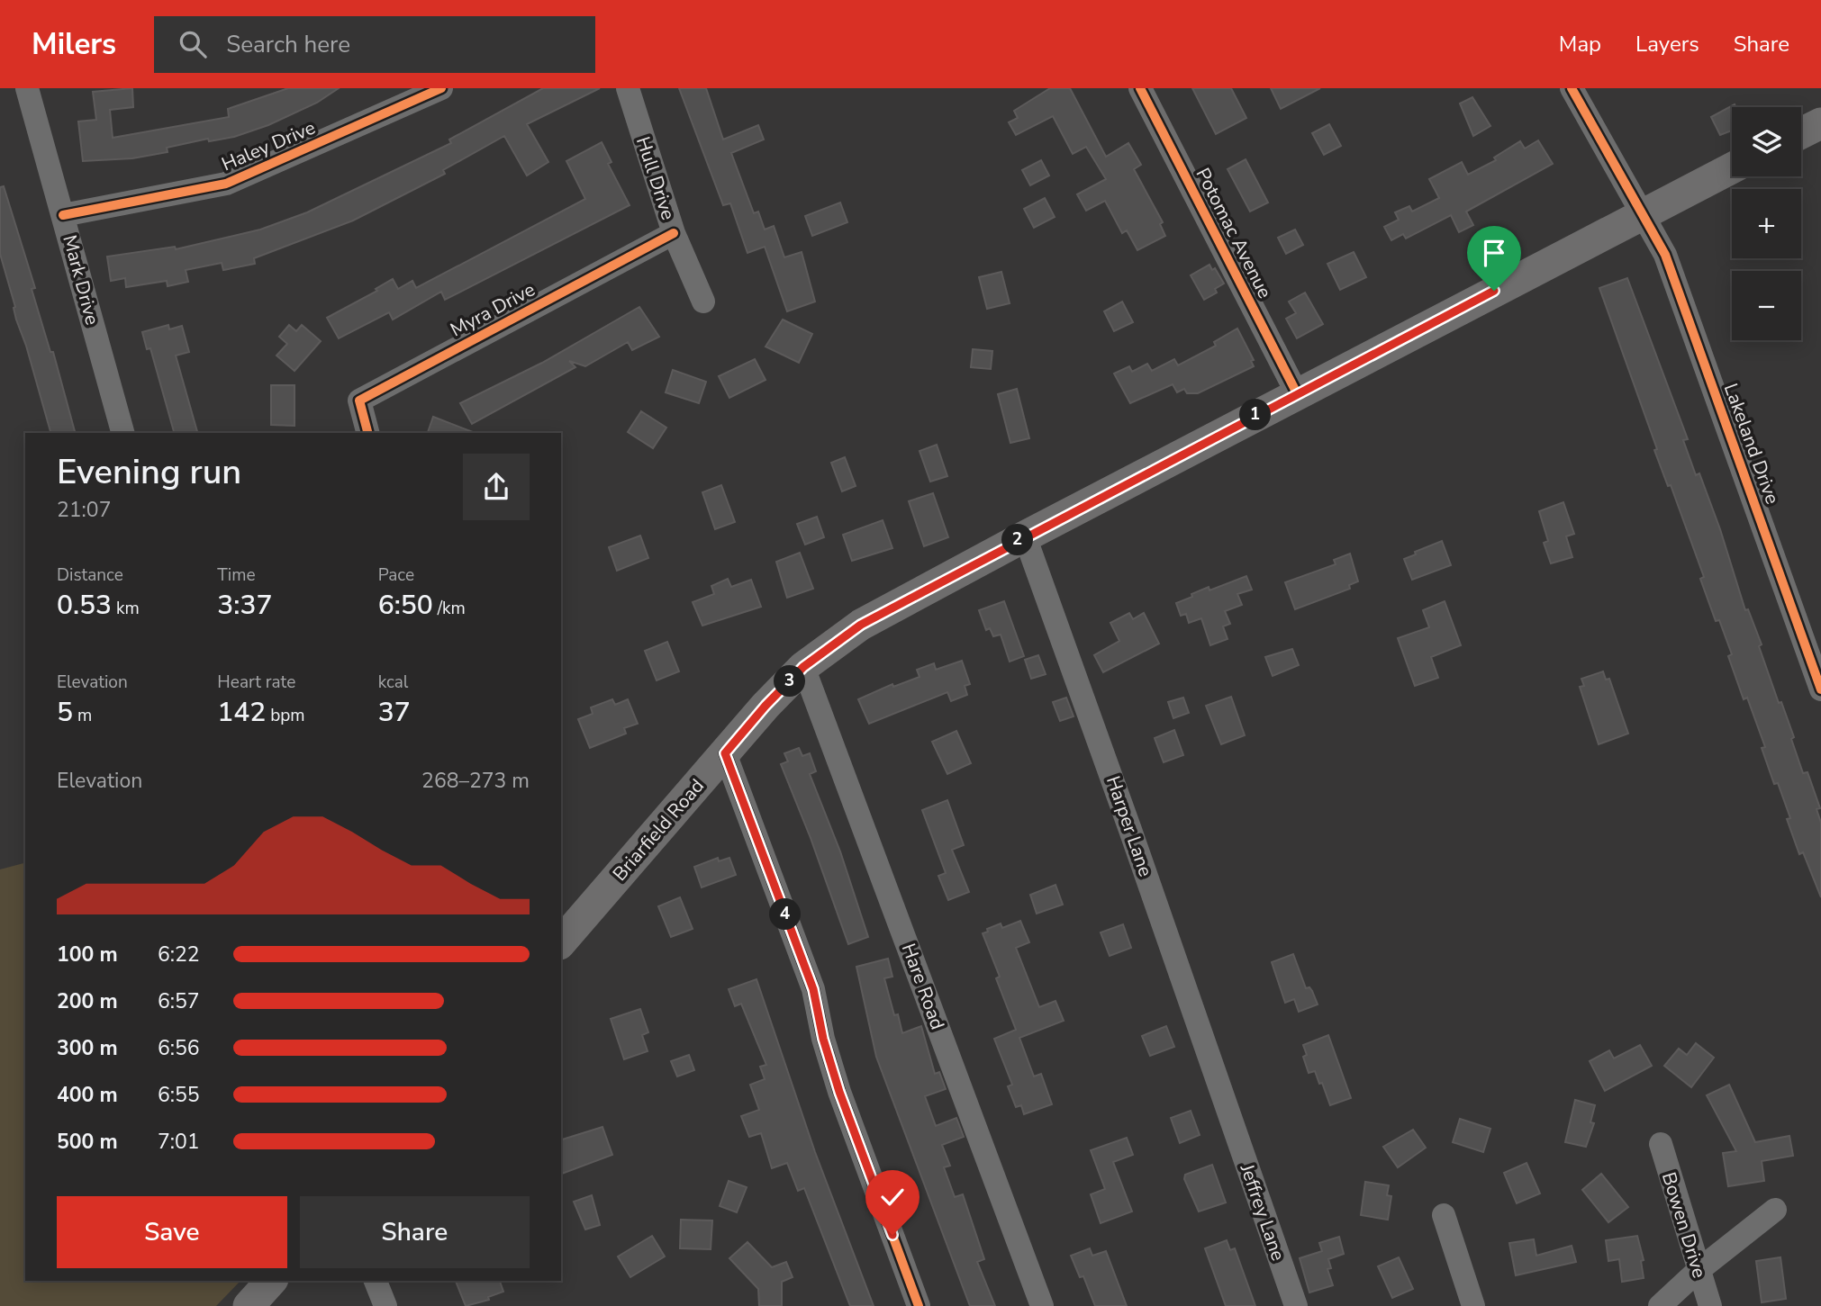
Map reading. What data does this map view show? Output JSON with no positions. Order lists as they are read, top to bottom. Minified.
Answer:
{"streets":{"main road":["Briarfield Road"],"street":["Haley Drive","Hull Drive","Potomac Avenue","Mark Drive","Myra Drive","Lakeland Drive","Harper Lane","Hare Road","Jeffrey Lane","Bowen Drive"]},"crossings":[["Haley Drive","Mark Drive"],["Hull Drive","Myra Drive"],["Potomac Avenue","Briarfield Road"],["Lakeland Drive","Briarfield Road"],["Harper Lane","Briarfield Road"],["Harper Lane","Jeffrey Lane"],["Briarfield Road","Hare Road"]],"page":{"header":"Milers","search":"Search here","nav":["Map","Layers","Share"],"map_buttons":["+","−"],"pins":["1","2","3","4"],"heading":["Evening run","21:07"],"stats":[["Distance","0.53 km"],["Time","3:37"],["Pace","6:50 /km"],["Elevation","5 m"],["Heart rate","142 bpm"],["kcal","37"]],"chart":["Elevation","268–273 m"],"list":[{"name":"100 m","note":"6:22"},{"name":"200 m","note":"6:57"},{"name":"300 m","note":"6:56"},{"name":"400 m","note":"6:55"},{"name":"500 m","note":"7:01"}],"buttons":["Save","Share"]}}
